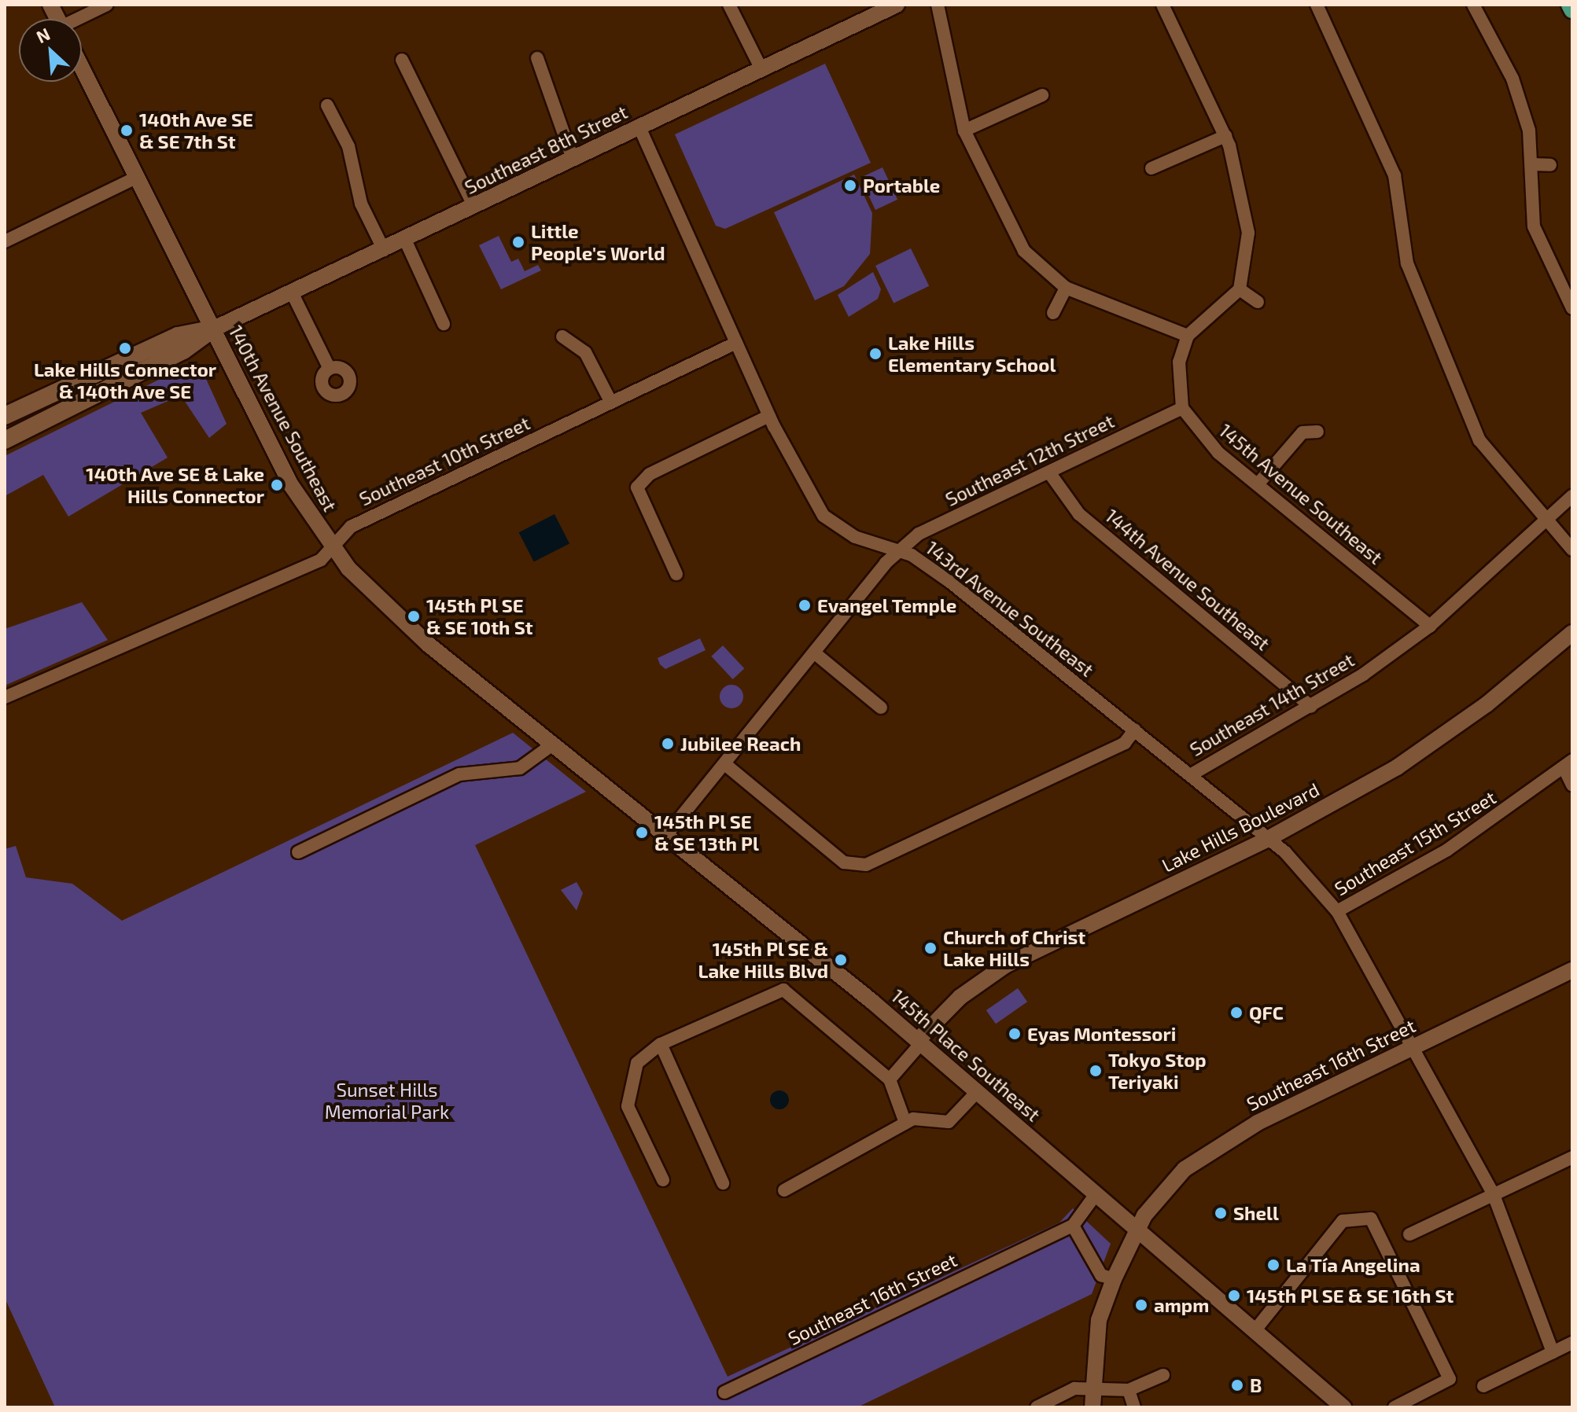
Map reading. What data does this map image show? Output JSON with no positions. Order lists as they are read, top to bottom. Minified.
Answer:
{"streets":{"street":["Southeast 8th Street","140th Avenue Southeast","Southeast 12th Street","Southeast 10th Street","145th Avenue Southeast","144th Avenue Southeast","143rd Avenue Southeast","Southeast 14th Street","Lake Hills Boulevard","Southeast 15th Street","145th Place Southeast","Southeast 16th Street"]},"crossings":[["Southeast 8th Street","140th Avenue Southeast"],["Southeast 8th Street","143rd Avenue Southeast"],["140th Avenue Southeast","Southeast 10th Street"],["140th Avenue Southeast","145th Place Southeast"],["Southeast 12th Street","145th Avenue Southeast"],["Southeast 12th Street","144th Avenue Southeast"],["Southeast 12th Street","143rd Avenue Southeast"],["Southeast 12th Street","145th Place Southeast"],["Southeast 10th Street","143rd Avenue Southeast"],["145th Avenue Southeast","Southeast 14th Street"],["144th Avenue Southeast","Southeast 14th Street"],["143rd Avenue Southeast","Southeast 14th Street"],["143rd Avenue Southeast","Lake Hills Boulevard"],["143rd Avenue Southeast","Southeast 15th Street"],["143rd Avenue Southeast","Southeast 16th Street"],["Lake Hills Boulevard","145th Place Southeast"],["145th Place Southeast","Southeast 16th Street"]],"parks":["Sunset Hills Memorial Park"],"places":["140th Ave SE & SE 7th St","Portable","Little People's World","Lake Hills Connector & 140th Ave SE","Lake Hills Elementary School","140th Ave SE & Lake Hills Connector","Evangel Temple","145th Pl SE & SE 10th St","Jubilee Reach","145th Pl SE & SE 13th Pl","Church of Christ Lake Hills","145th Pl SE & Lake Hills Blvd","QFC","Eyas Montessori","Tokyo Stop Teriyaki","Shell","La Tía Angelina","145th Pl SE & SE 16th St","ampm","B"],"north":"top left"}
